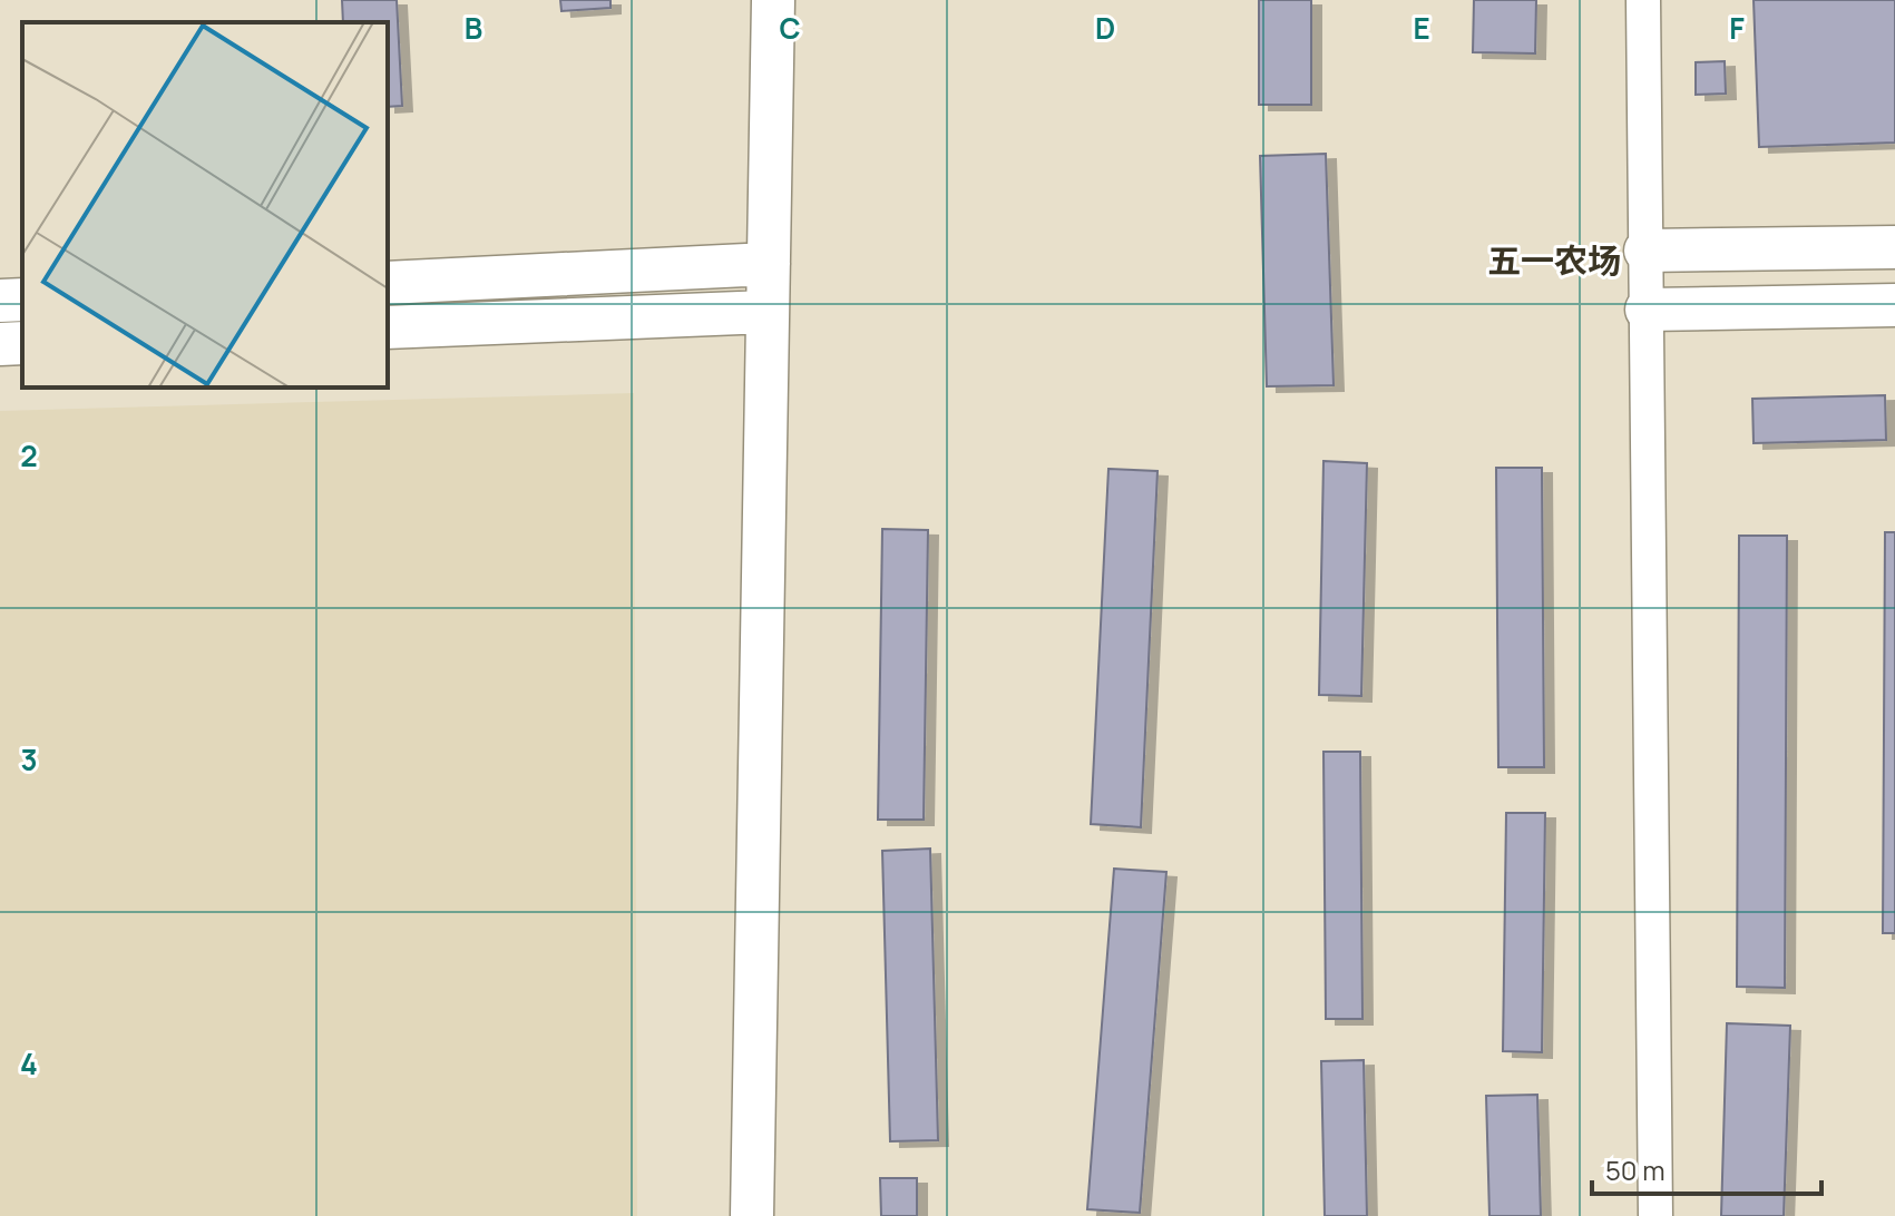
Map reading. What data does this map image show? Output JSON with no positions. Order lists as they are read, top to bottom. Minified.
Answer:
{"districts":["五一农场"],"scale_bar":"50 m","grid":{"columns":["B","C","D","E","F"],"rows":["2","3","4"]}}
